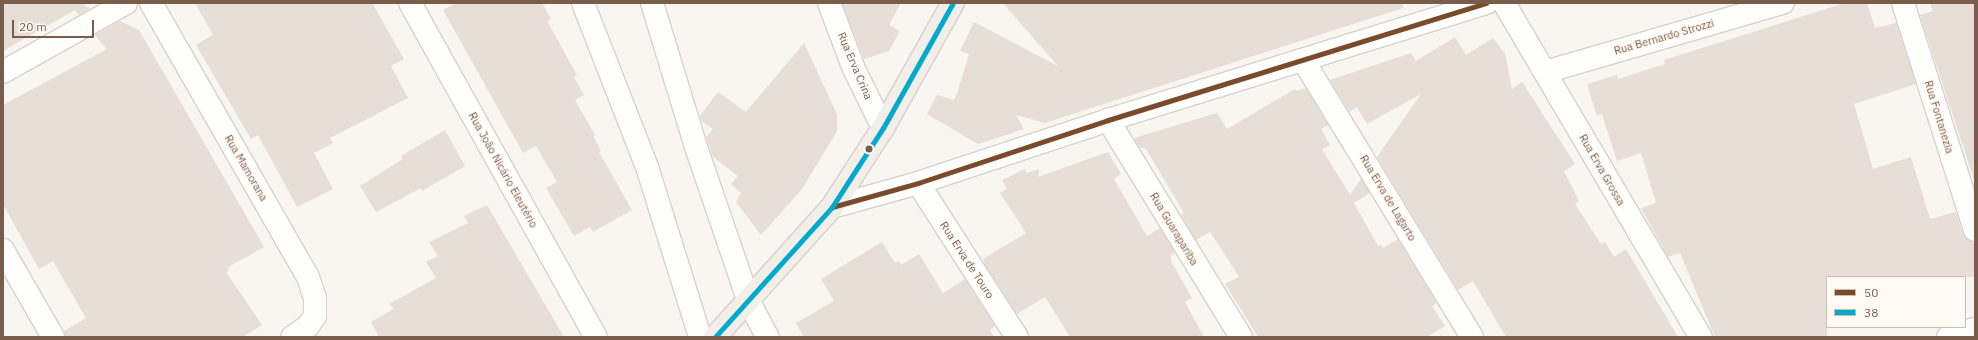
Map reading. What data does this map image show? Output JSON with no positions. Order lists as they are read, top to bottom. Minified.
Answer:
{"streets":{"street":["Rua Bernardo Strozzi","Rua Erva Crina","Rua Fontanezia","Rua Mamorana","Rua João Nicário Eleutério","Rua Erva Grossa","Rua Erva de Lagarto","Rua Guarapariba","Rua Erva de Touro"]},"crossings":[["Rua Bernardo Strozzi","Rua Erva Grossa"]],"lines":["transit line 50","transit line 38"],"legend":["50","38"],"scale_bar":"20 m"}
